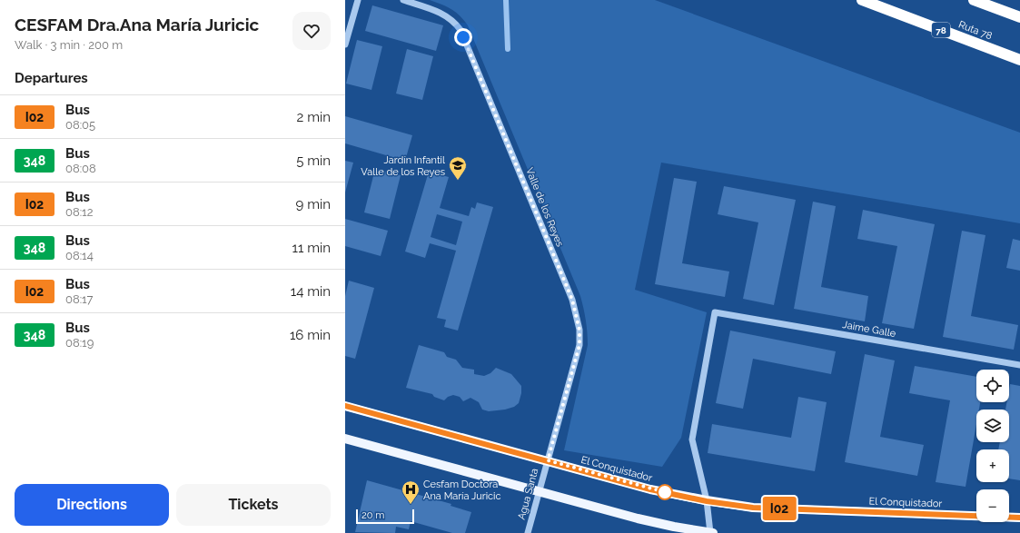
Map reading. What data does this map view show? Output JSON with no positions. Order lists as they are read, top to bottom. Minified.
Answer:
{"streets":{"highway":["78","Ruta 78"],"main road":["El Conquistador"],"street":["Valle de los Reyes","Jaime Galle","Agua Santa"]},"crossings":[["Valle de los Reyes","El Conquistador"],["Valle de los Reyes","Agua Santa"],["Jaime Galle","El Conquistador"],["El Conquistador","Agua Santa"]],"places":{"school or university":["Jardín Infantil Valle de los Reyes"],"hospital":["Cesfam Doctora Ana María Juricic"]},"lines":["bus line I02"],"scale_bar":"20 m","page":{"heading":[["CESFAM Dra.Ana María Juricic","Walk · 3 min · 200 m"],"Departures"],"on_map":"I02","list":[{"mark":"I02","name":"Bus","note":"08:05","value":"2 min"},{"mark":"348","name":"Bus","note":"08:08","value":"5 min"},{"mark":"I02","name":"Bus","note":"08:12","value":"9 min"},{"mark":"348","name":"Bus","note":"08:14","value":"11 min"},{"mark":"I02","name":"Bus","note":"08:17","value":"14 min"},{"mark":"348","name":"Bus","note":"08:19","value":"16 min"}],"map_buttons":["+","−"],"buttons":["Directions","Tickets"],"scale":"20 m"}}
